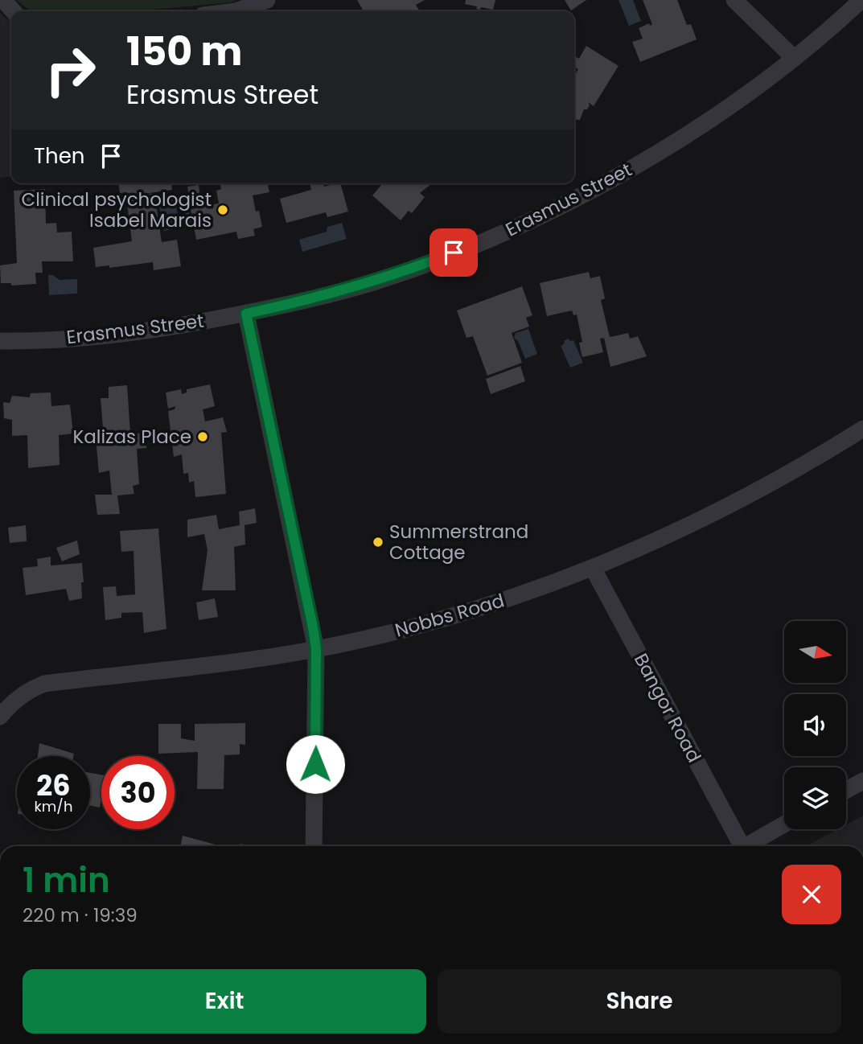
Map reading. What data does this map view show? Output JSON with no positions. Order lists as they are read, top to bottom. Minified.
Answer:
{"streets":{"street":["Erasmus Street","Nobbs Road","Bangor Road"]},"crossings":[["Nobbs Road","Bangor Road"]],"places":["Clinical psychologist Isabel Marais","Kalizas Place","Summerstrand Cottage"],"north":"right","page":{"turn":["150 m","Erasmus Street"],"then":"Then","speed":"26 km/h","limit":"30","heading":["1 min","220 m · 19:39"],"buttons":["Exit","Share"]}}
